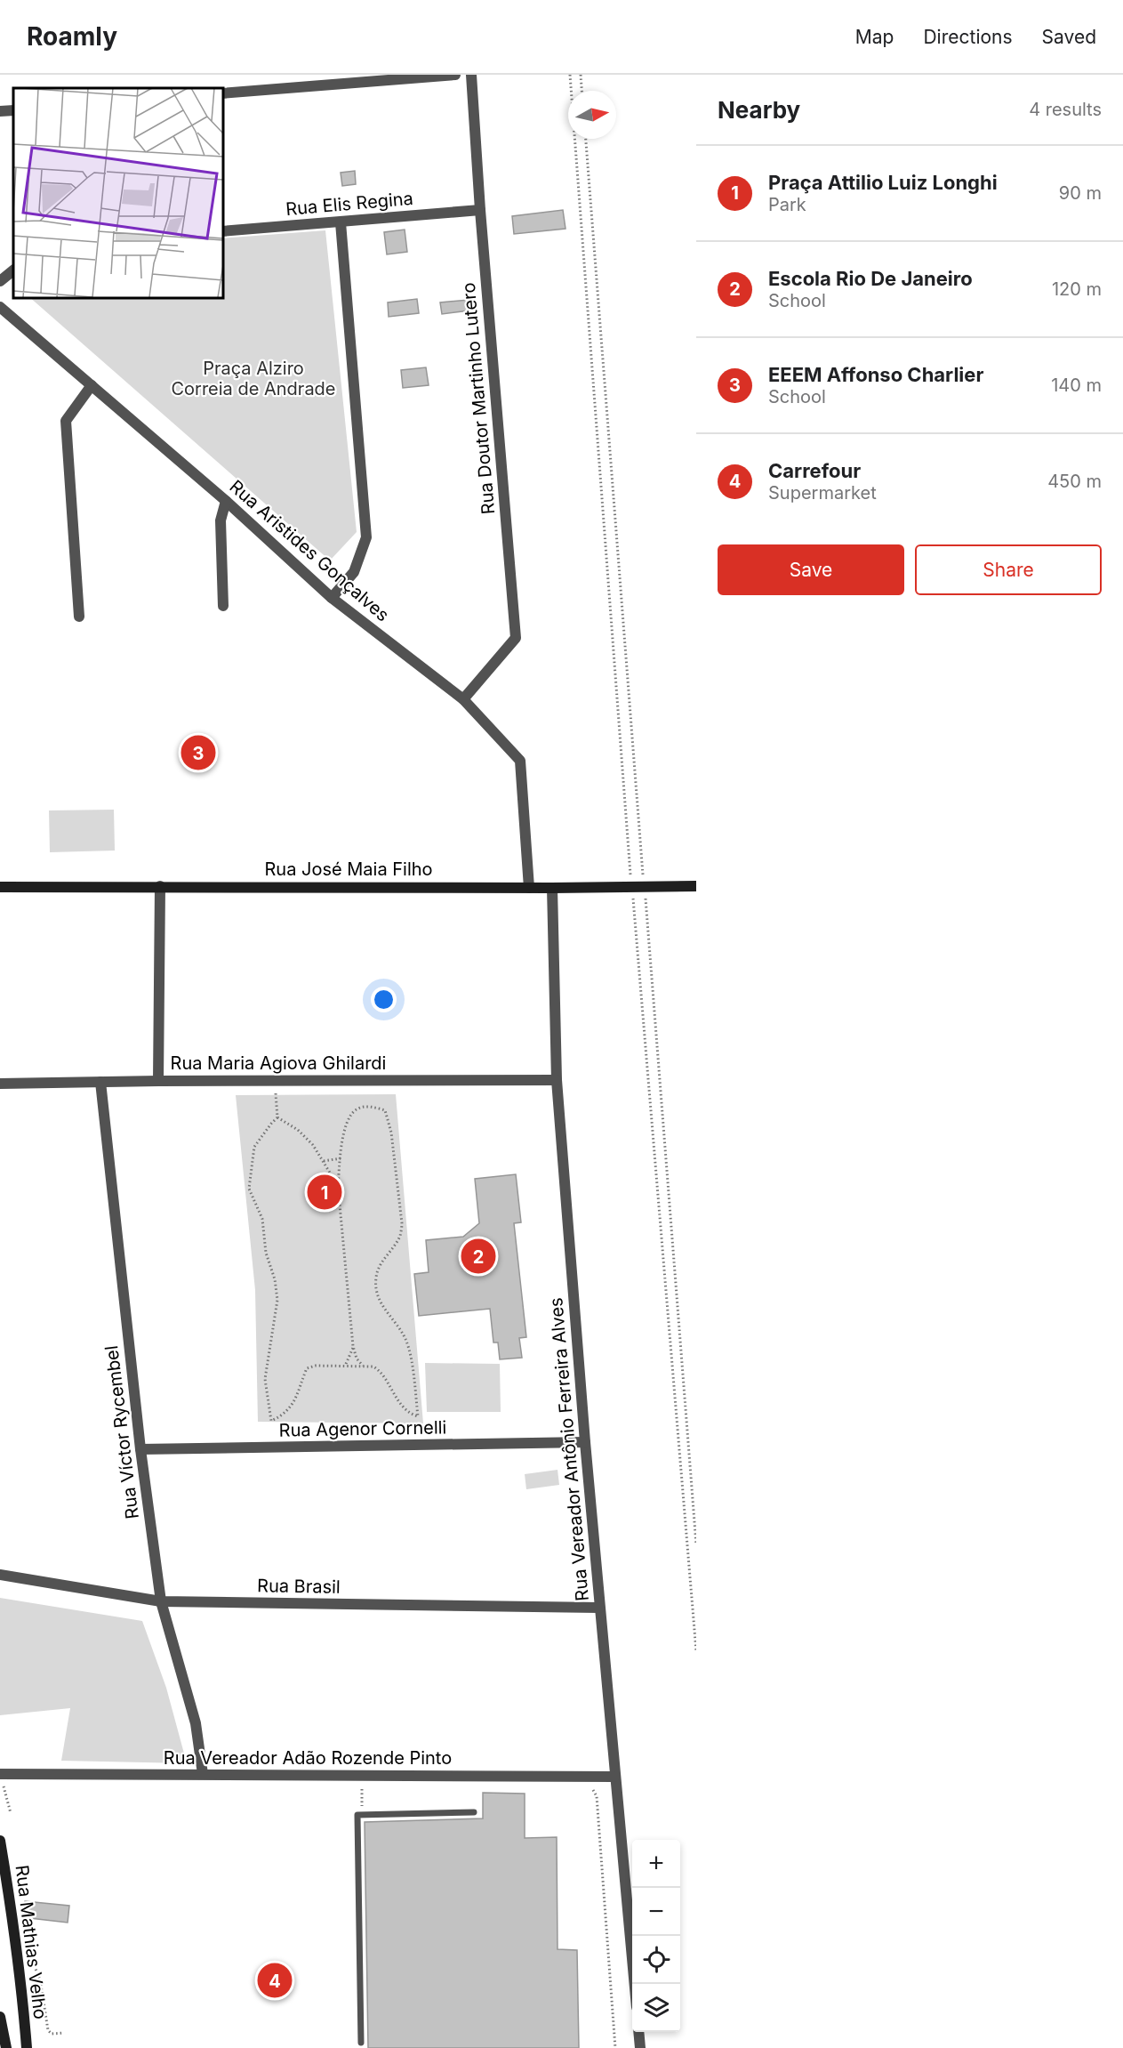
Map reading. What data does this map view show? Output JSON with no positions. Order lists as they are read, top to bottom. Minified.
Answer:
{"streets":{"street":["Rua Elis Regina","Rua Doutor Martinho Lutero","Rua Aristides Gonçalves","Rua José Maia Filho","Rua Maria Agiova Ghilardi","Rua Agenor Cornelli","Rua Víctor Rycembel","Rua Vereador Antônio Ferreira Alves","Rua Brasil","Rua Vereador Adão Rozende Pinto","Rua Mathias Velho"]},"crossings":[["Rua Elis Regina","Rua Doutor Martinho Lutero"],["Rua Doutor Martinho Lutero","Rua Aristides Gonçalves"],["Rua Aristides Gonçalves","Rua José Maia Filho"],["Rua José Maia Filho","Rua Vereador Antônio Ferreira Alves"],["Rua Maria Agiova Ghilardi","Rua Víctor Rycembel"],["Rua Maria Agiova Ghilardi","Rua Vereador Antônio Ferreira Alves"],["Rua Agenor Cornelli","Rua Víctor Rycembel"],["Rua Agenor Cornelli","Rua Vereador Antônio Ferreira Alves"],["Rua Víctor Rycembel","Rua Brasil"],["Rua Víctor Rycembel","Rua Vereador Adão Rozende Pinto"],["Rua Vereador Antônio Ferreira Alves","Rua Brasil"],["Rua Vereador Antônio Ferreira Alves","Rua Vereador Adão Rozende Pinto"]],"parks":["Praça Alziro Correia de Andrade"],"north":"right","page":{"header":"Roamly","nav":["Map","Directions","Saved"],"heading":["Nearby","4 results"],"list":[{"mark":"1","name":"Praça Attilio Luiz Longhi","note":"Park","value":"90 m"},{"mark":"2","name":"Escola Rio De Janeiro","note":"School","value":"120 m"},{"mark":"3","name":"EEEM Affonso Charlier","note":"School","value":"140 m"},{"mark":"4","name":"Carrefour","note":"Supermarket","value":"450 m"}],"buttons":["Save","Share"],"pins":["3","1","2","4"],"map_buttons":["+","−"]}}
